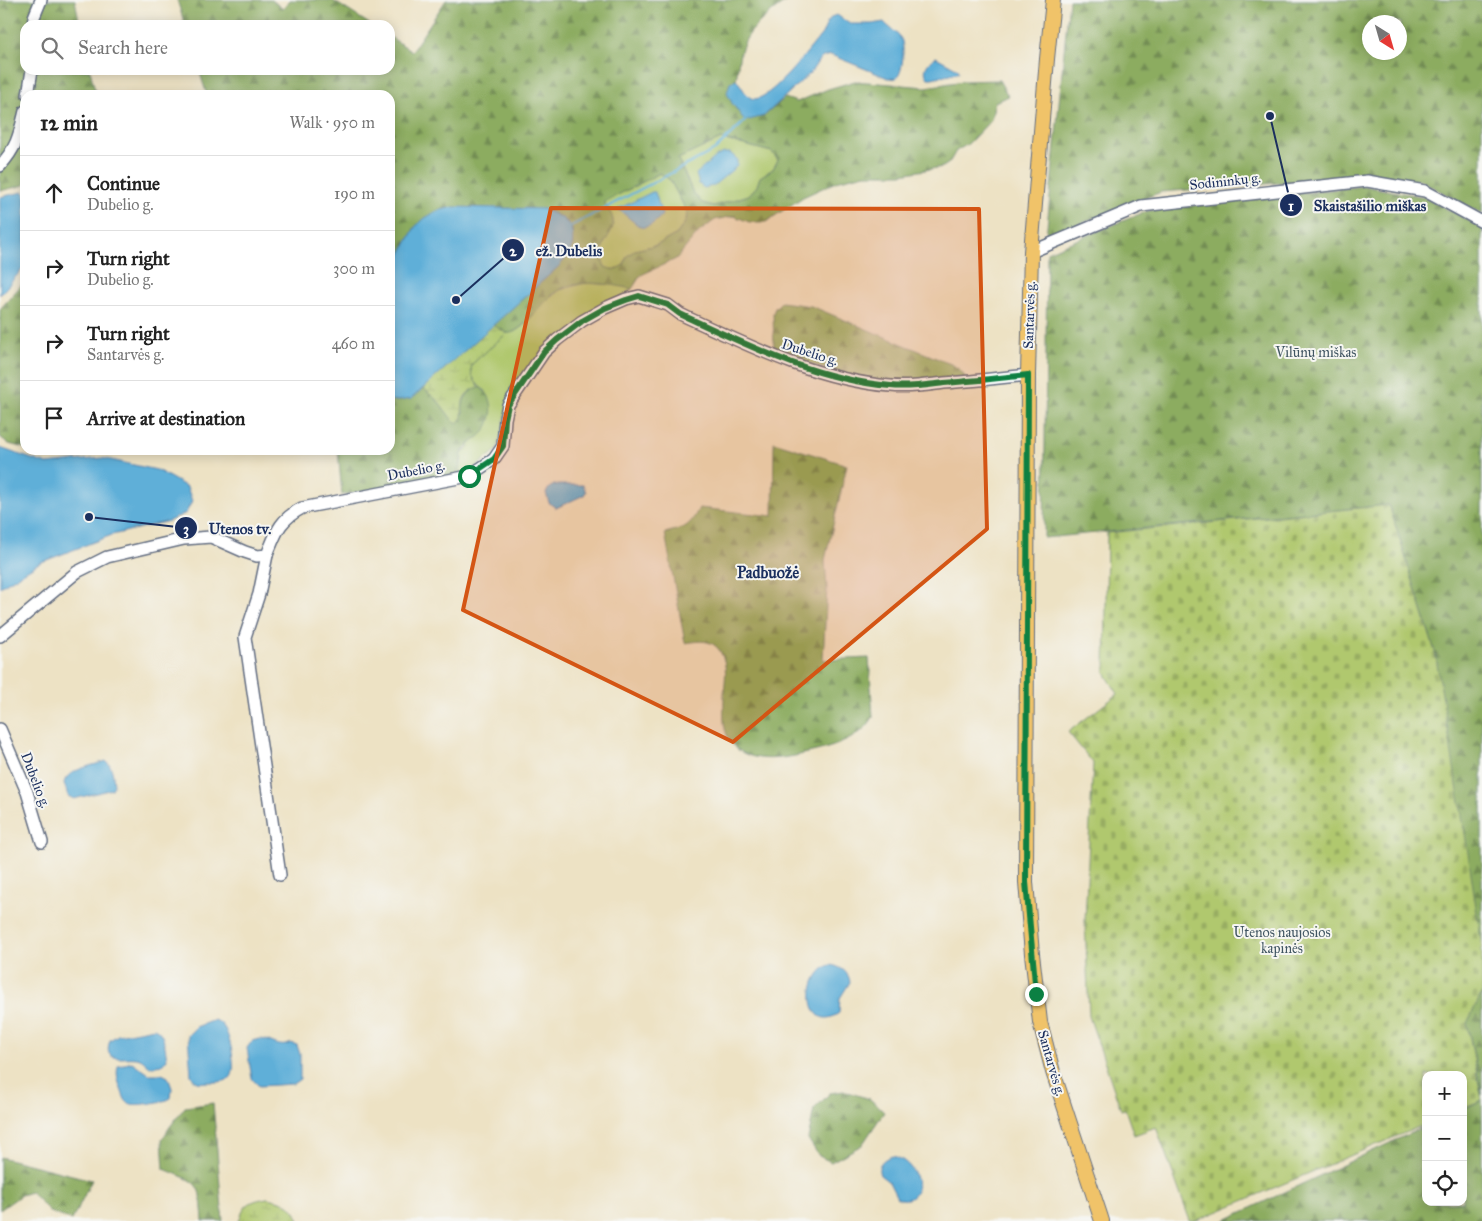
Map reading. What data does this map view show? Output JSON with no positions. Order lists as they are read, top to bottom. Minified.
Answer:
{"streets":{"main road":["Santarvės g."],"street":["Sodininkų g.","Dubelio g."]},"crossings":[["Sodininkų g.","Santarvės g."],["Santarvės g.","Dubelio g."]],"districts":["Padbuožė"],"parks":["Vilūnų miškas","Utenos naujosios kapinės"],"places":["Skaistašilio miškas","ež. Dubelis","Utenos tv."],"north":"bottom right","page":{"search":"Search here","heading":["12 min","Walk · 950 m"],"list":[["Continue","Dubelio g.","190 m"],["Turn right","Dubelio g.","300 m"],["Turn right","Santarvės g.","460 m"],"Arrive at destination"],"map_buttons":["+","−"]}}
